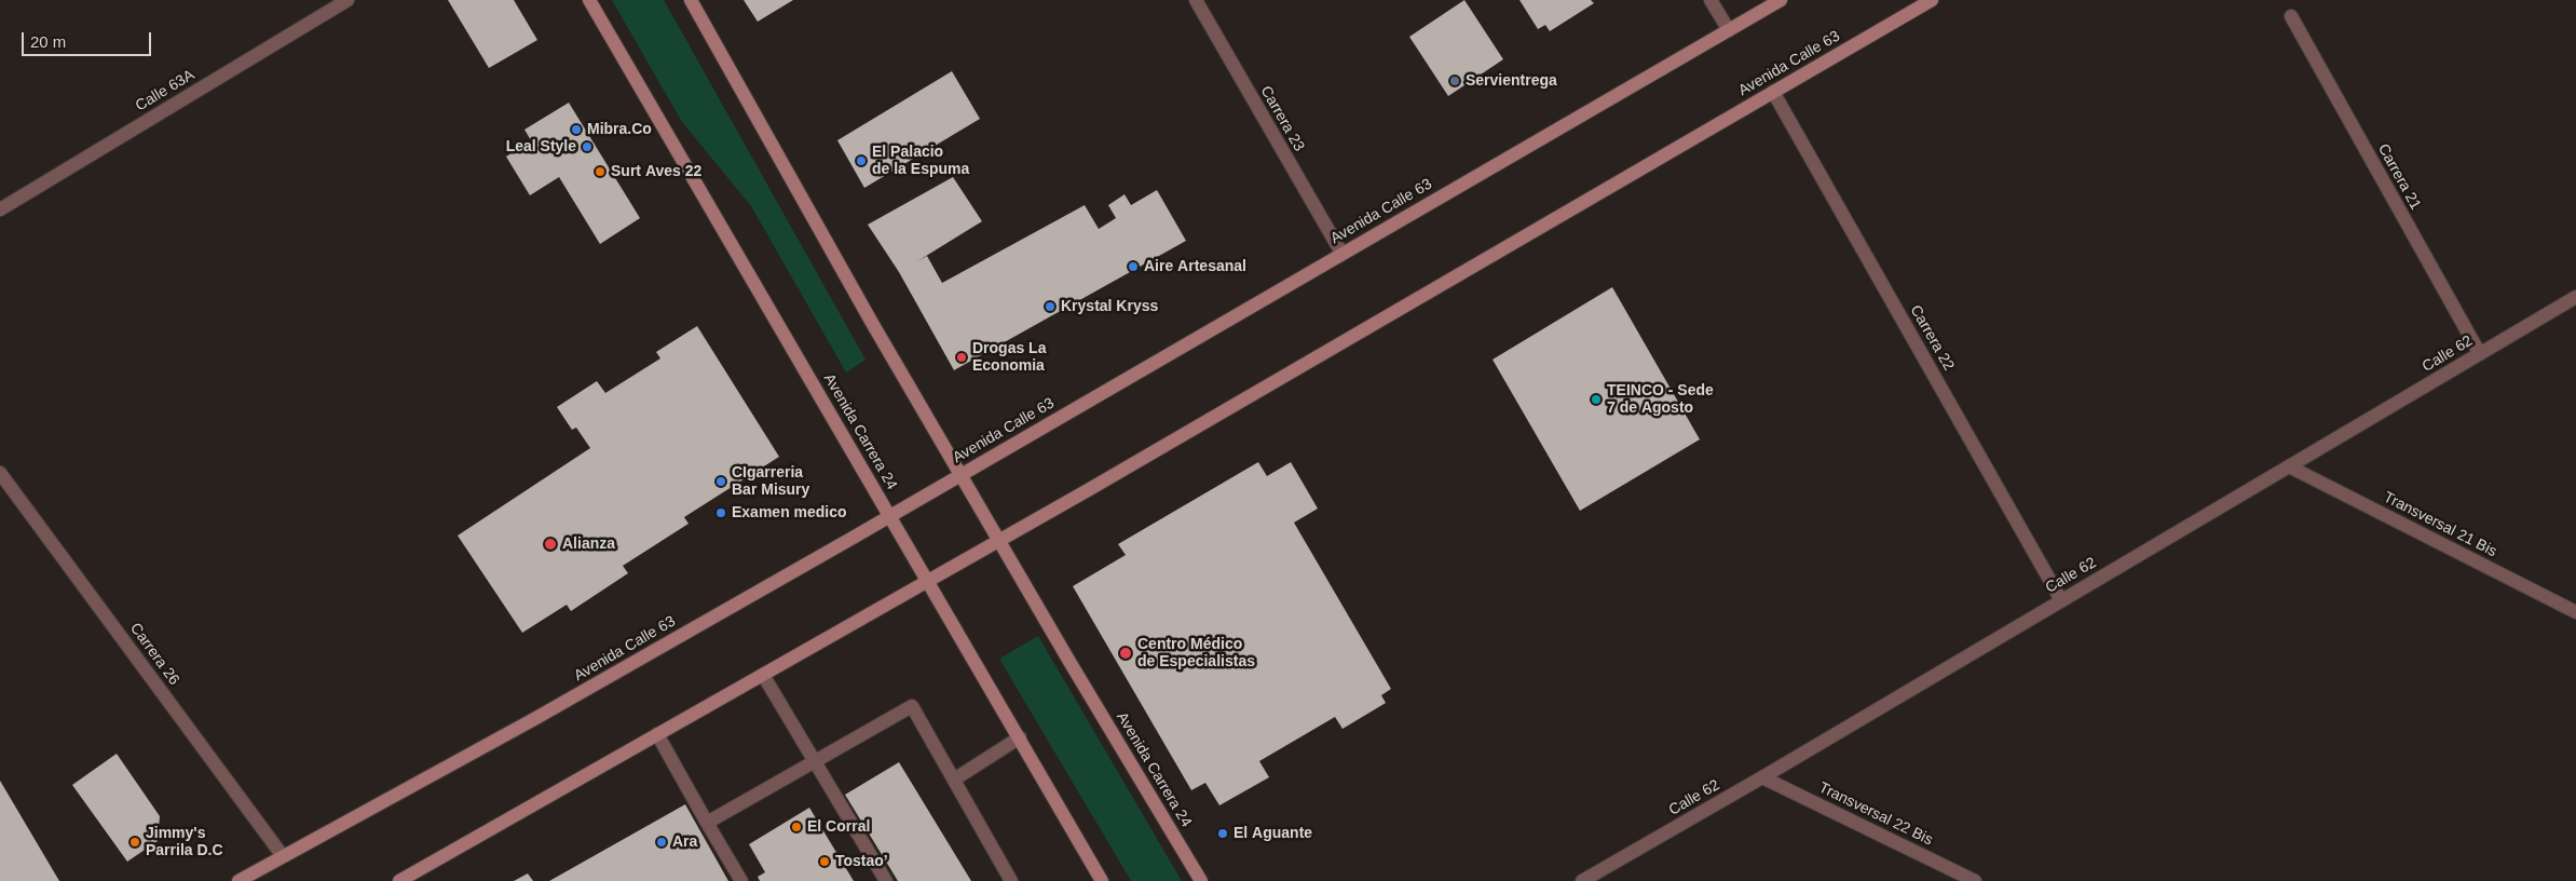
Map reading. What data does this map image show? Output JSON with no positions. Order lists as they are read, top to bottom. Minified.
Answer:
{"streets":{"main road":["Avenida Calle 63","Avenida Carrera 24"],"street":["Calle 63A","Carrera 23","Carrera 21","Carrera 22","Calle 62","Transversal 21 Bis","Carrera 26","Transversal 22 Bis"]},"crossings":[["Avenida Calle 63","Carrera 23"],["Avenida Calle 63","Carrera 22"],["Avenida Calle 63","Avenida Carrera 24"],["Avenida Calle 63","Carrera 26"],["Carrera 21","Calle 62"],["Carrera 22","Calle 62"],["Calle 62","Transversal 21 Bis"],["Calle 62","Transversal 22 Bis"]],"places":["Servientrega","Mibra.Co","Leal Style","El Palacio de la Espuma","Surt Aves 22","Aire Artesanal","Krystal Kryss","Drogas La Economia","TEINCO - Sede 7 de Agosto","CIgarreria Bar Misury","Examen medico","Alianza","Centro Médico de Especialistas","El Corral","El Aguante","Jimmy's Parrila D.C","Ara","Tostao’"],"scale_bar":"20 m"}
